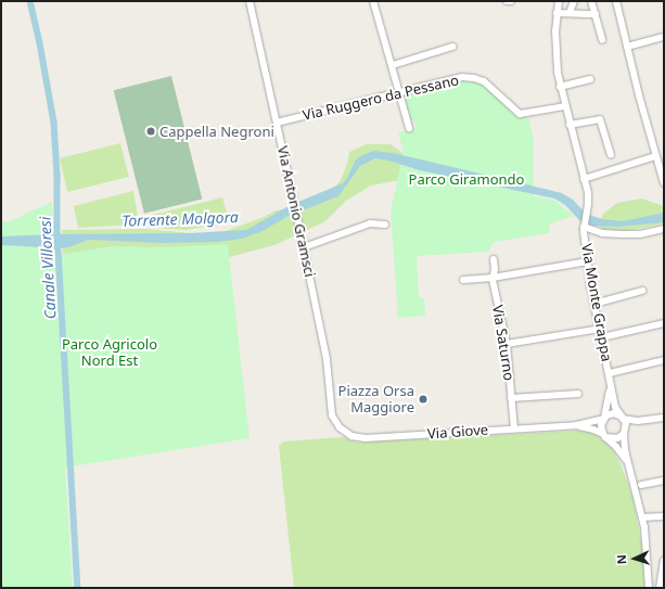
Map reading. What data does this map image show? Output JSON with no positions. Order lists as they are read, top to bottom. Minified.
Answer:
{"streets":{"street":["Via Ruggero da Pessano","Via Antonio Gramsci","Via Monte Grappa","Via Saturno","Via Giove"]},"crossings":[["Via Ruggero da Pessano","Via Antonio Gramsci"],["Via Ruggero da Pessano","Via Monte Grappa"],["Via Antonio Gramsci","Via Giove"],["Via Monte Grappa","Via Giove"],["Via Saturno","Via Giove"]],"water":["Torrente Molgora","Canale Villoresi"],"parks":["Parco Giramondo","Parco Agricolo Nord Est"],"places":["Cappella Negroni","Piazza Orsa Maggiore"],"north":"left"}
